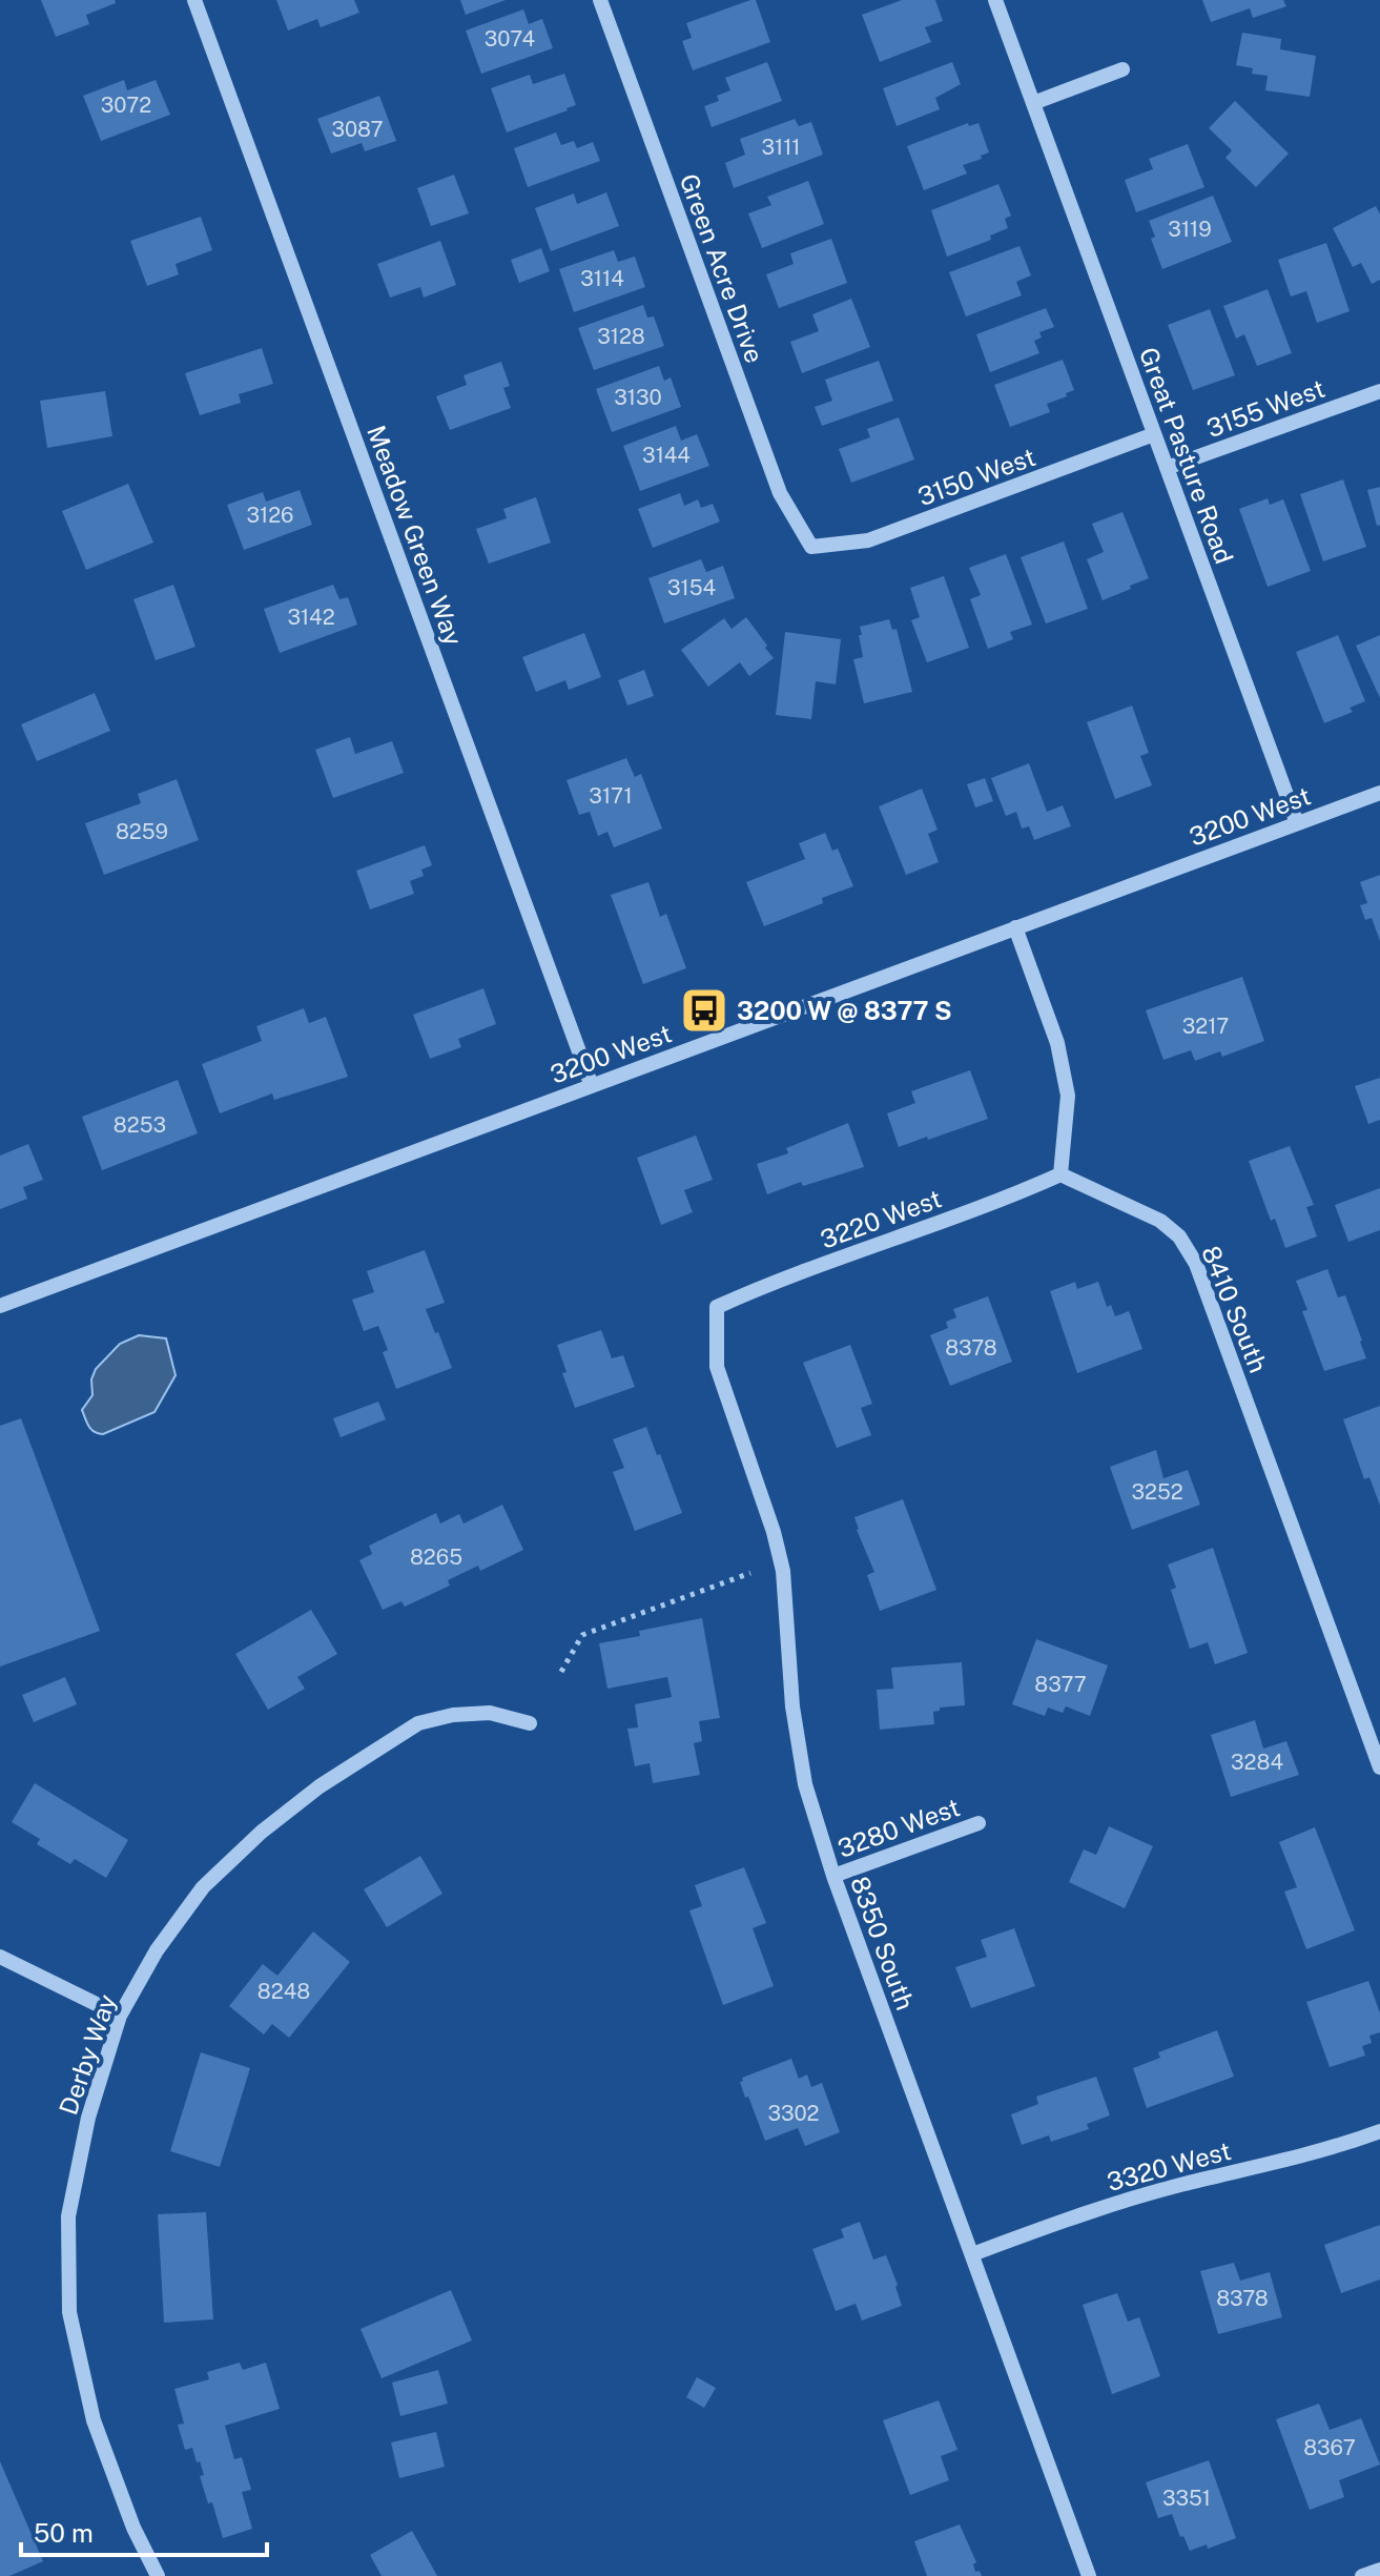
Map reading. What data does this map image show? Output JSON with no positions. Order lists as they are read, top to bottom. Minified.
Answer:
{"streets":{"street":["Green Acre Drive","3155 West","Great Pasture Road","3150 West","Meadow Green Way","3200 West","3220 West","8410 South","3280 West","8350 South","Derby Way","3320 West"]},"crossings":[["Green Acre Drive","3150 West"],["3155 West","Great Pasture Road"],["Great Pasture Road","3150 West"],["Great Pasture Road","3200 West"],["Meadow Green Way","3200 West"],["3220 West","8410 South"],["3220 West","8350 South"],["3280 West","8350 South"],["8350 South","3320 West"]],"places":{"bus stop":["3200 W @ 8377 S"]},"house_numbers":["3074","3072","3087","3111","3119","3114","3128","3130","3144","3126","3154","3142","3171","8259","3217","8253","8378","3252","8265","8377","3284","8248","3302","8378","8367","3351"],"scale_bar":"50 m"}
